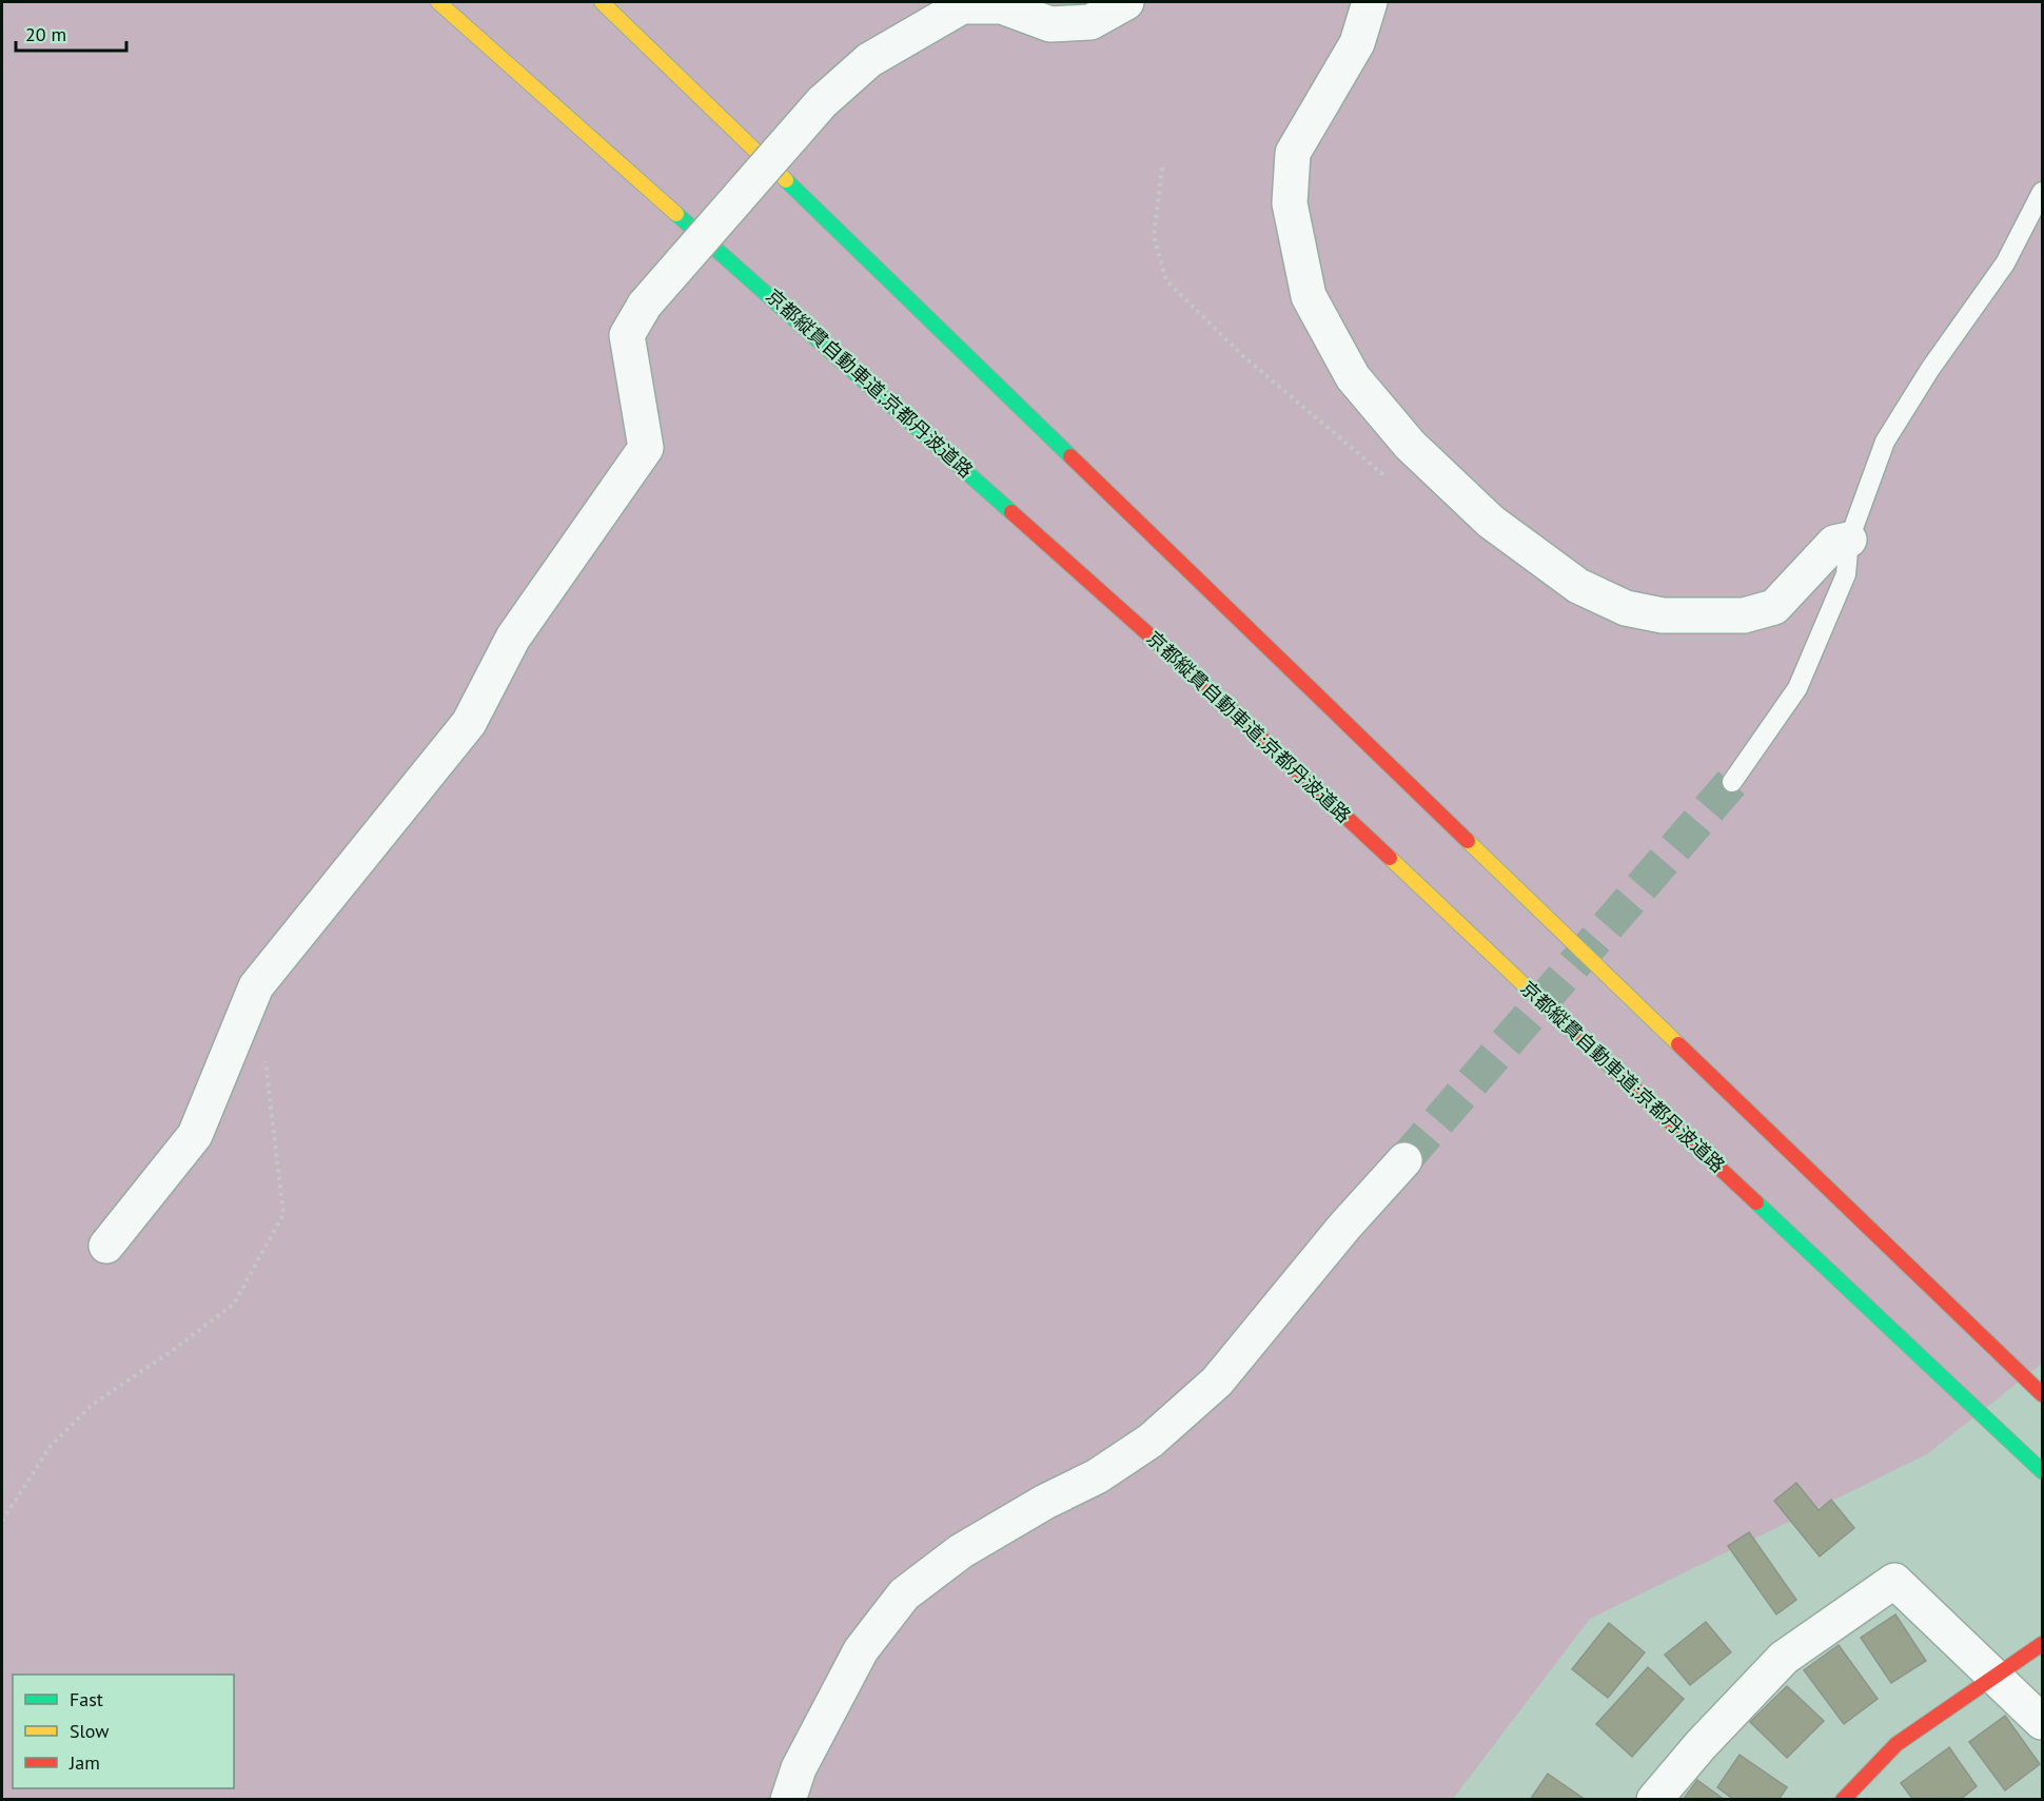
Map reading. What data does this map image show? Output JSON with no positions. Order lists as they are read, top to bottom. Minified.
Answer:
{"streets":{"main road":["京都縦貫自動車道;京都丹波道路"]},"legend":["Fast","Slow","Jam"],"scale_bar":"20 m"}
